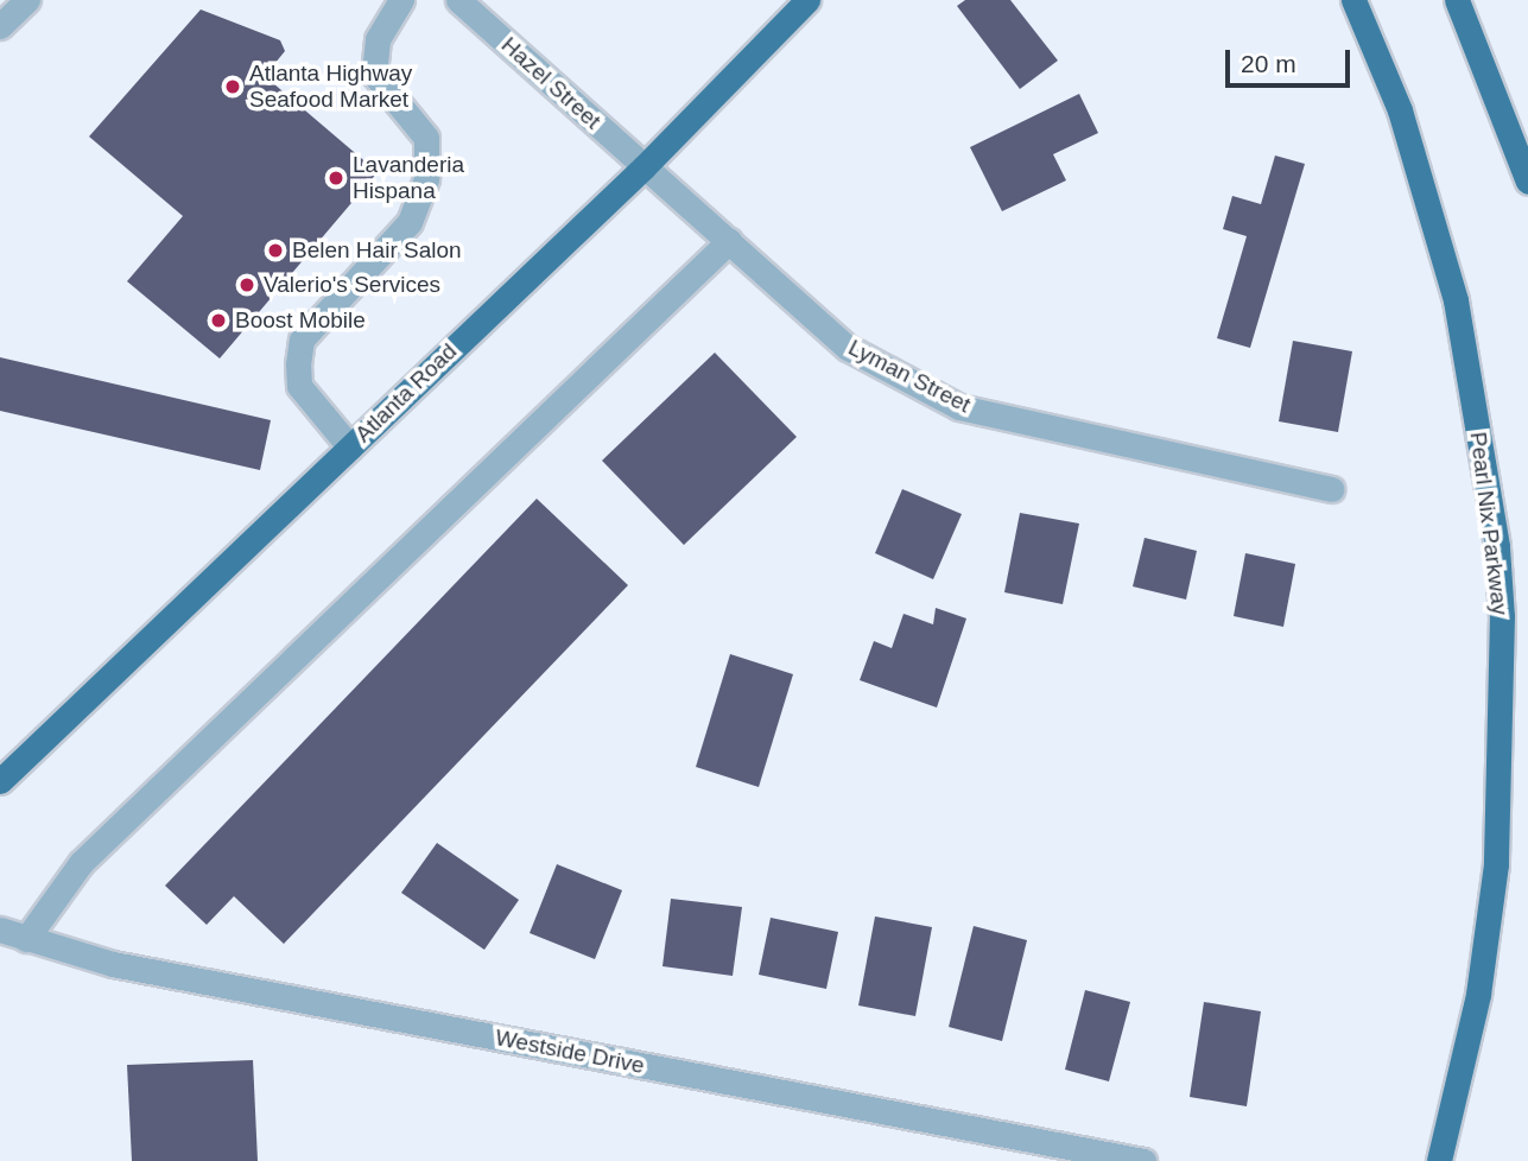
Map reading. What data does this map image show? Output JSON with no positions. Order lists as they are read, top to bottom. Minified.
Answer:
{"streets":{"main road":["Atlanta Road","Pearl Nix Parkway"],"street":["Hazel Street","Lyman Street","Westside Drive"]},"crossings":[["Hazel Street","Lyman Street"],["Hazel Street","Atlanta Road"],["Lyman Street","Atlanta Road"]],"places":["Atlanta Highway Seafood Market","Lavanderia Hispana","Belen Hair Salon","Valerio's Services","Boost Mobile"],"scale_bar":"20 m"}
